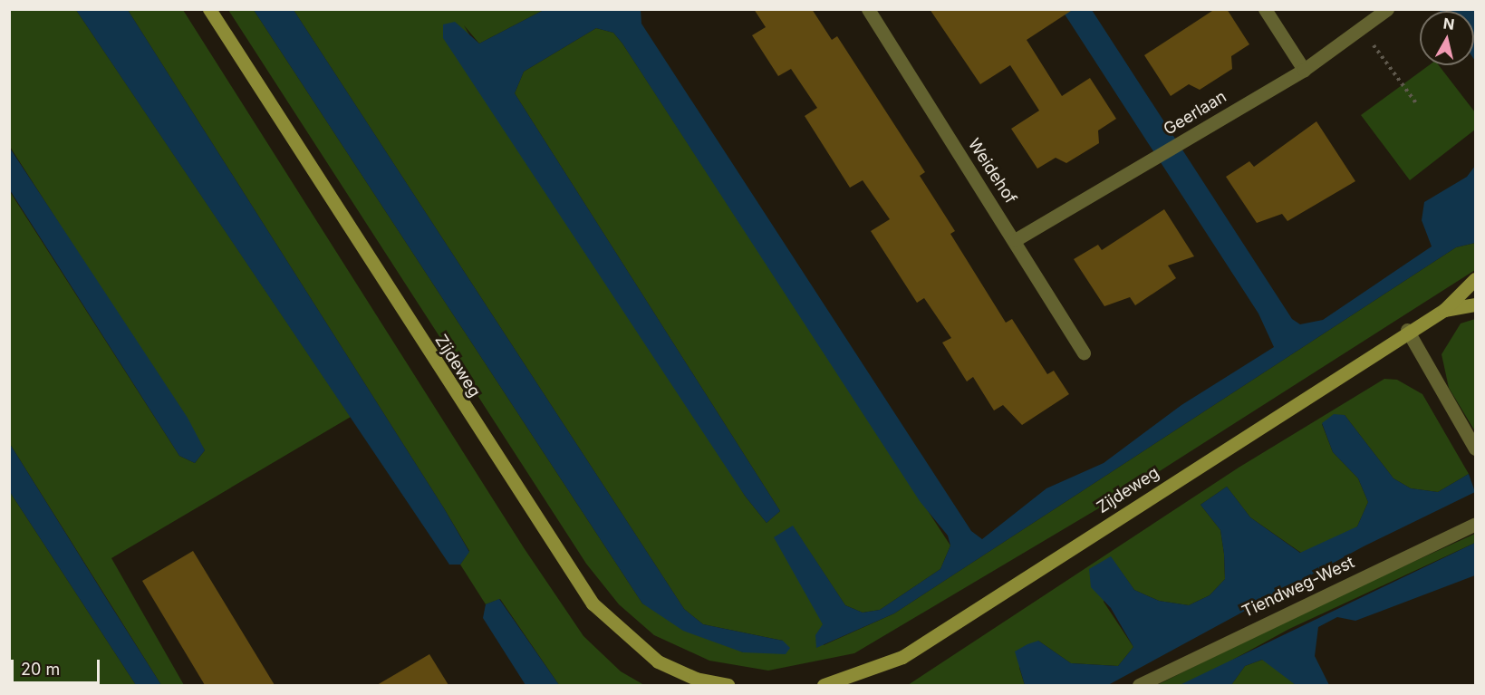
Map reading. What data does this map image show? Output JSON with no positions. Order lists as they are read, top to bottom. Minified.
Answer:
{"streets":{"main road":["Zijdeweg"],"street":["Geerlaan","Weidehof","Tiendweg-West"]},"crossings":[["Geerlaan","Weidehof"]],"scale_bar":"20 m","north":"top"}
